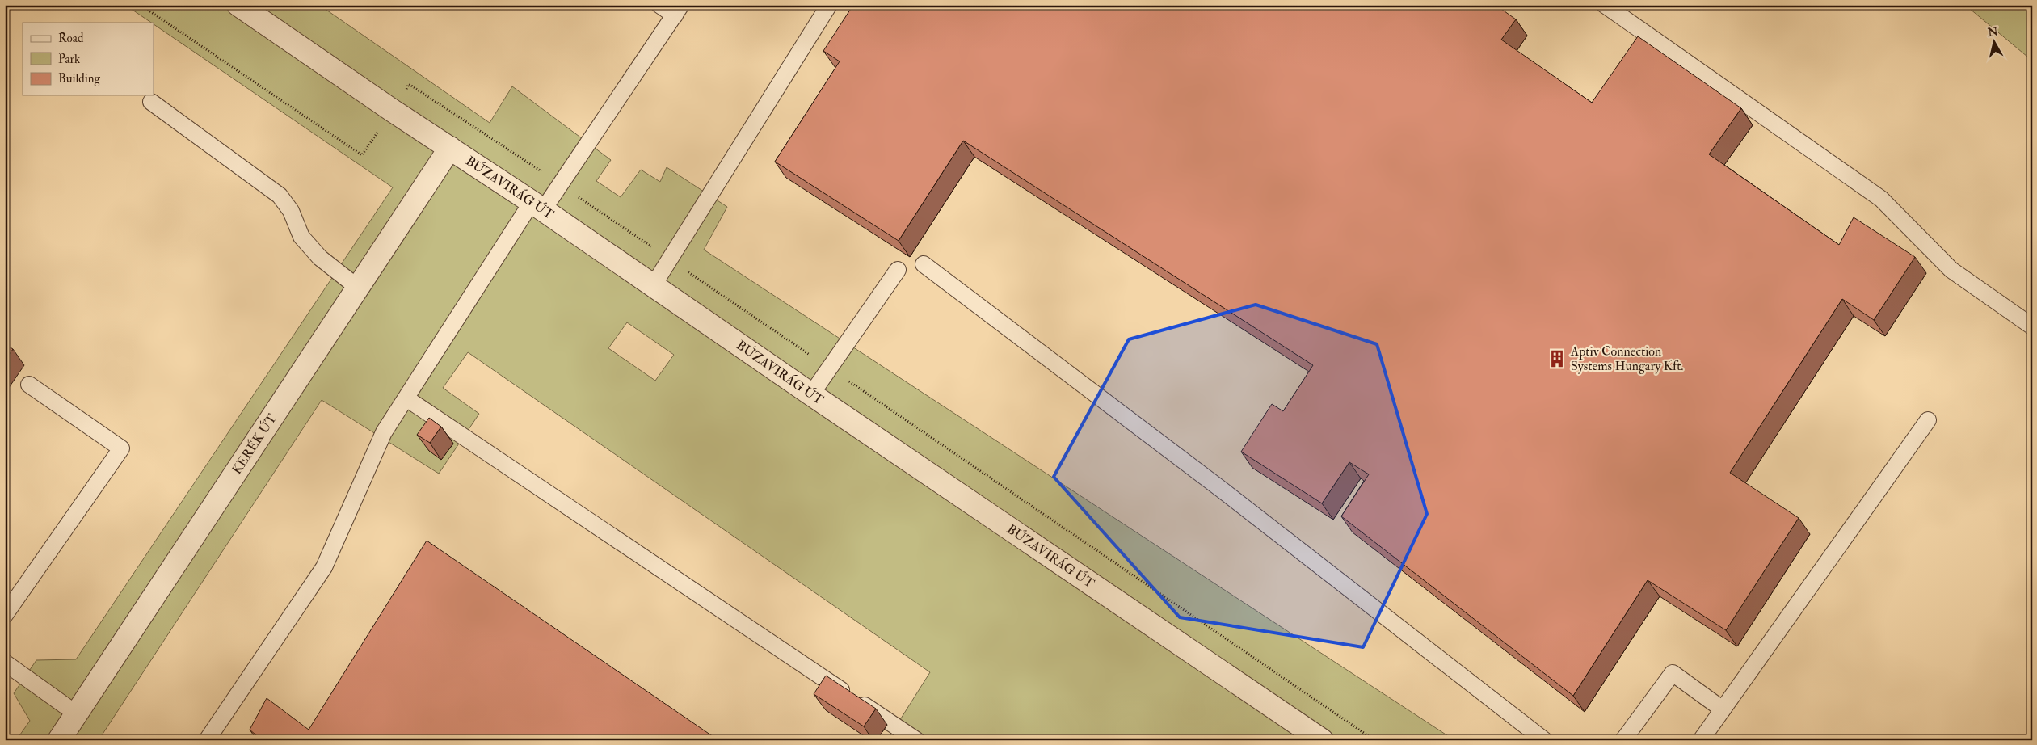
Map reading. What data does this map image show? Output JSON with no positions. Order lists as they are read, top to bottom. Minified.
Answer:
{"streets":{"street":["BÚZAVIRÁG ÚT","KERÉK ÚT"]},"crossings":[["BÚZAVIRÁG ÚT","KERÉK ÚT"]],"places":{"building":["Aptiv Connection Systems Hungary Kft."]},"legend":["Road","Park","Building"],"north":"top"}
